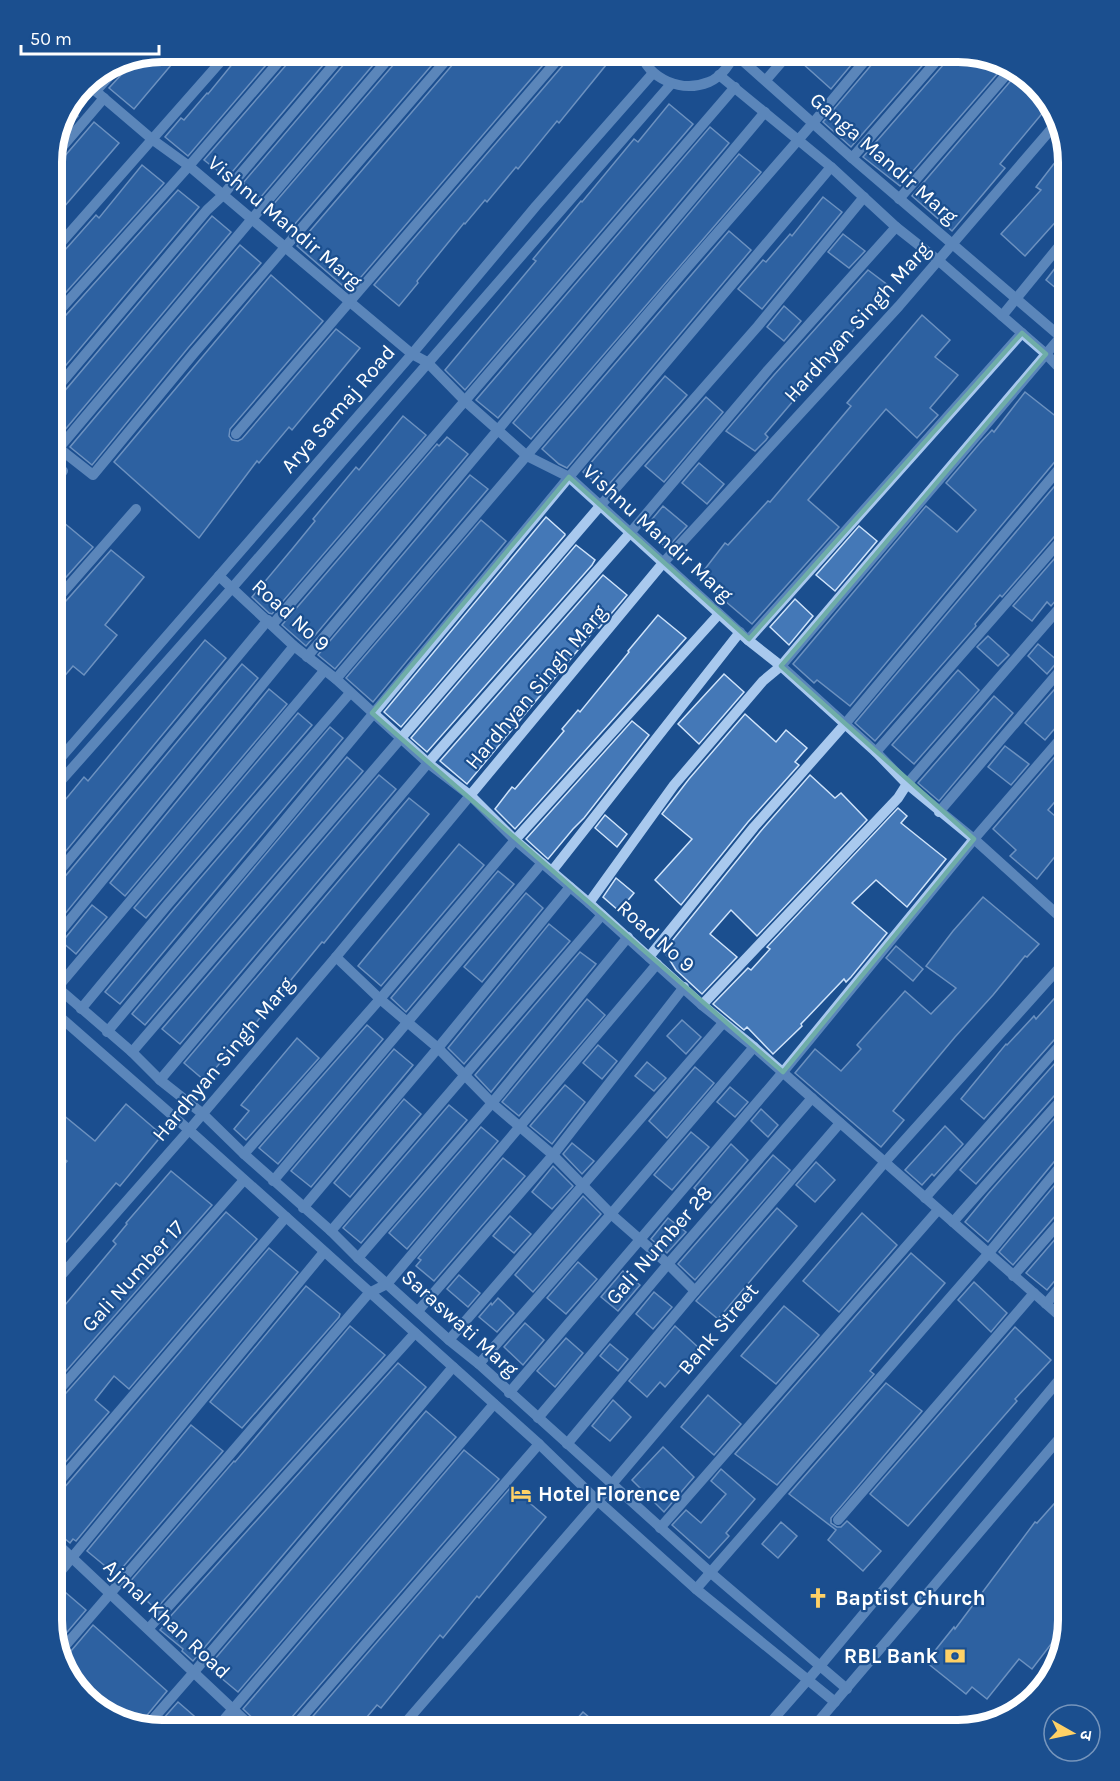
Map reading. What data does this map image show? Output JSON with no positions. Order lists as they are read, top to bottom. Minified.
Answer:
{"streets":{"street":["Ganga Mandir Marg","Vishnu Mandir Marg","Hardhyan Singh Marg","Arya Samaj Road","Road No 9","Gali Number 28","Gali Number 17","Saraswati Marg","Bank Street","Ajmal Khan Road"]},"crossings":[["Ganga Mandir Marg","Hardhyan Singh Marg"],["Vishnu Mandir Marg","Hardhyan Singh Marg"],["Vishnu Mandir Marg","Arya Samaj Road"],["Hardhyan Singh Marg","Road No 9"],["Hardhyan Singh Marg","Saraswati Marg"],["Arya Samaj Road","Road No 9"],["Road No 9","Gali Number 28"],["Road No 9","Bank Street"],["Gali Number 28","Saraswati Marg"],["Gali Number 17","Saraswati Marg"],["Saraswati Marg","Bank Street"]],"places":{"hotel":["Hotel Florence"],"church":["Baptist Church"],"bank":["RBL Bank"]},"scale_bar":"50 m","north":"right"}
